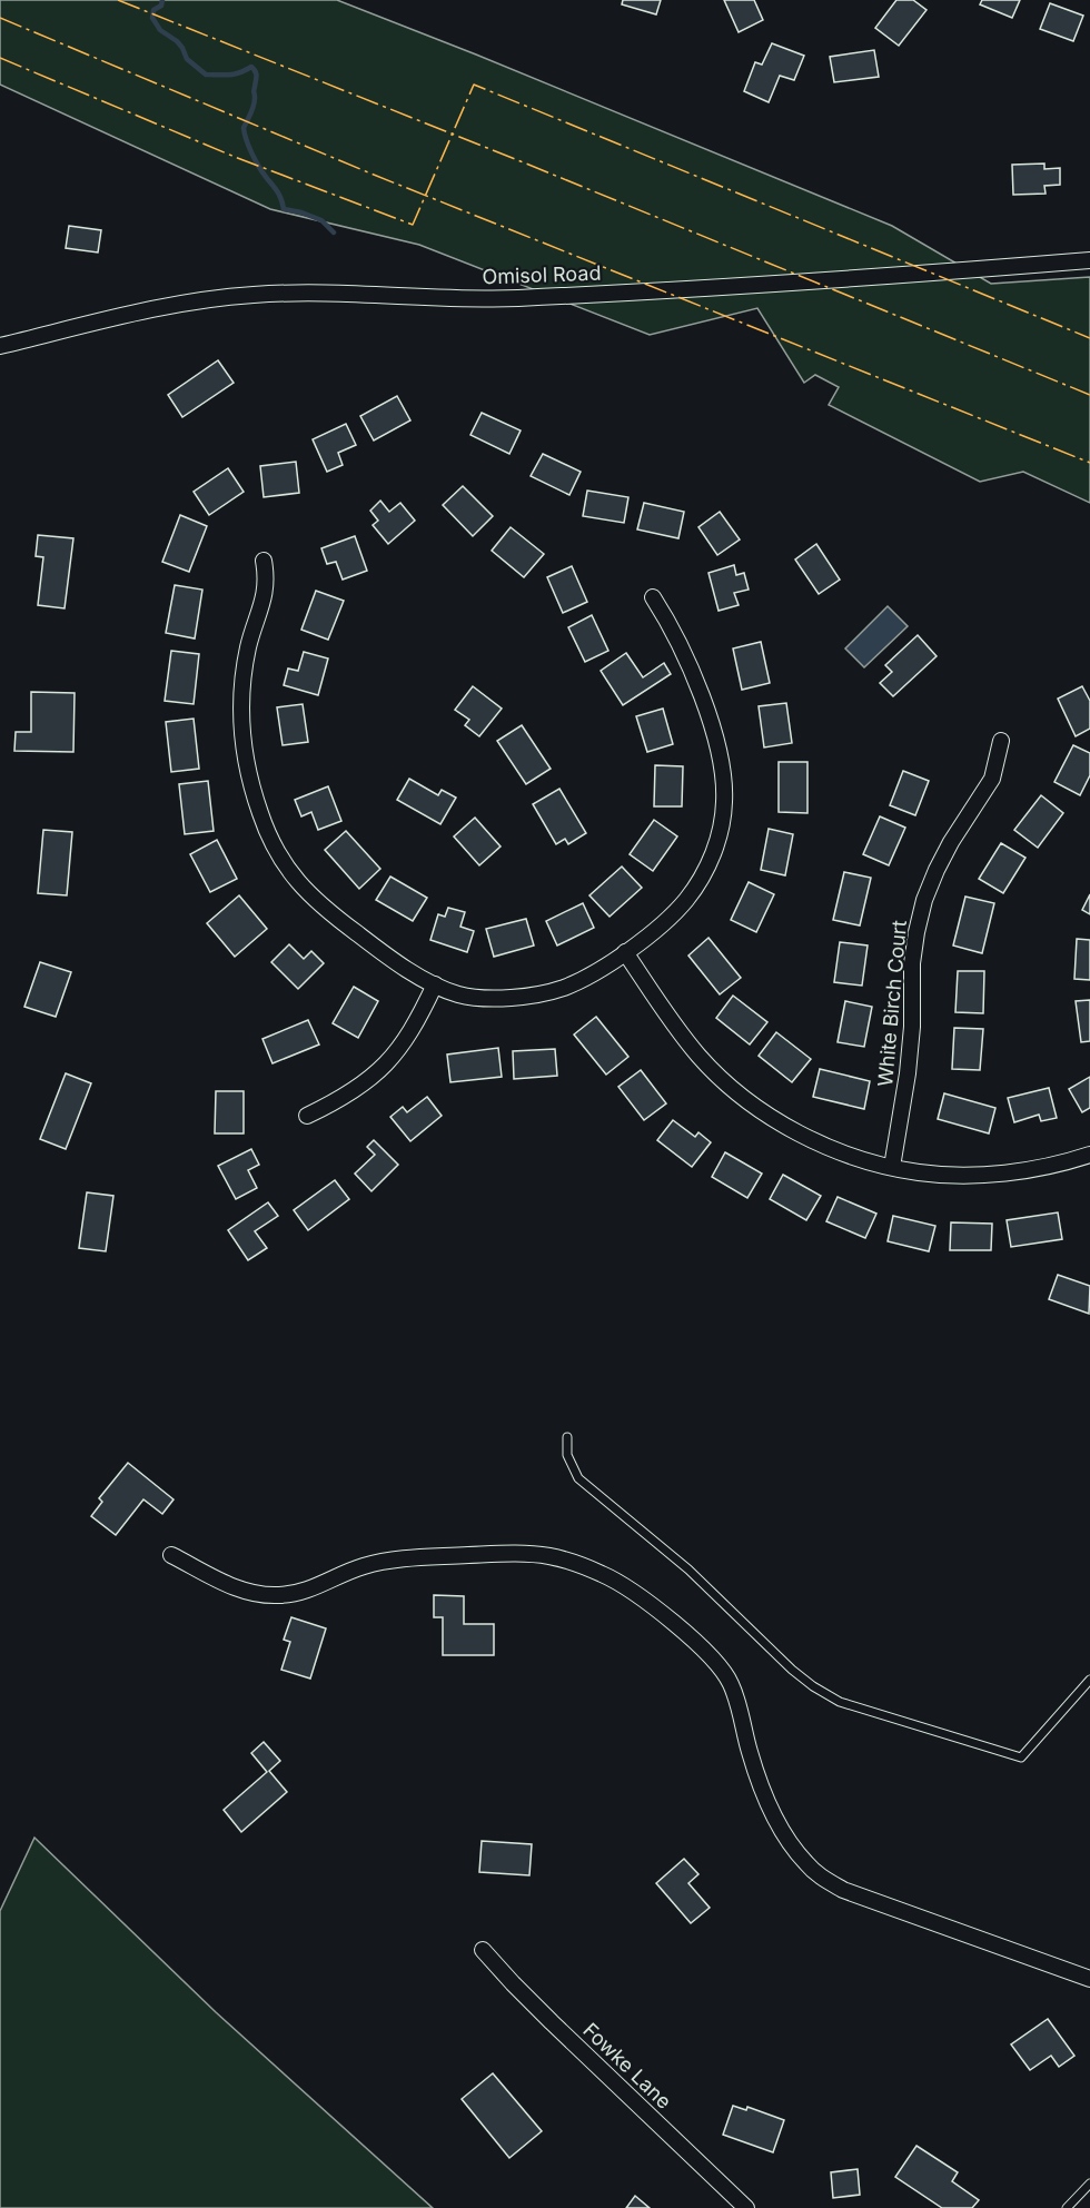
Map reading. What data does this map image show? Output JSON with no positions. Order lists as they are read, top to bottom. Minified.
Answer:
{"streets":{"street":["Omisol Road","White Birch Court","Fowke Lane"]}}
